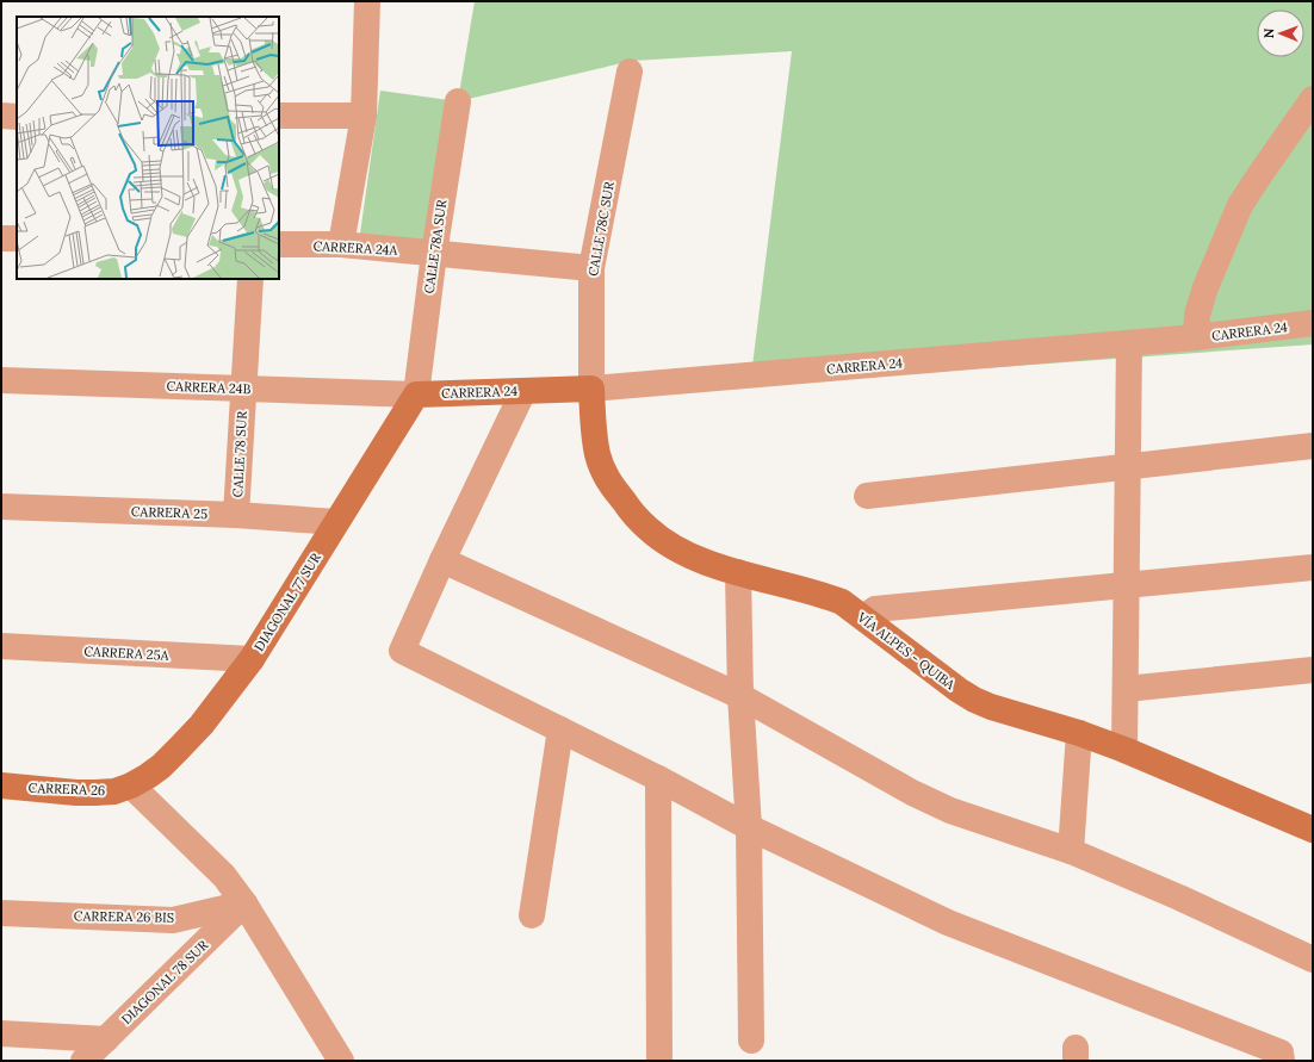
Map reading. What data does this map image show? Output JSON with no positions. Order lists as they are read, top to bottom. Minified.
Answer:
{"streets":{"street":["CALLE 78C SUR","CALLE 78A SUR","CARRERA 24A","CARRERA 24","CARRERA 24B","CALLE 78 SUR","CARRERA 25","DIAGONAL 77 SUR","VÍA ALPES - QUIBA","CARRERA 25A","CARRERA 26","CARRERA 26 BIS","DIAGONAL 78 SUR"]},"crossings":[["CALLE 78C SUR","CARRERA 24A"],["CALLE 78C SUR","CARRERA 24"],["CALLE 78C SUR","VÍA ALPES - QUIBA"],["CALLE 78A SUR","CARRERA 24A"],["CALLE 78A SUR","CARRERA 24"],["CALLE 78A SUR","CARRERA 24B"],["CALLE 78A SUR","DIAGONAL 77 SUR"],["CARRERA 24","CARRERA 24B"],["CARRERA 24","DIAGONAL 77 SUR"],["CARRERA 24","VÍA ALPES - QUIBA"],["CARRERA 24B","CALLE 78 SUR"],["CARRERA 24B","DIAGONAL 77 SUR"],["CALLE 78 SUR","CARRERA 25"],["CARRERA 25","DIAGONAL 77 SUR"],["DIAGONAL 77 SUR","CARRERA 25A"],["DIAGONAL 77 SUR","CARRERA 26"],["CARRERA 26 BIS","DIAGONAL 78 SUR"]],"north":"left"}
